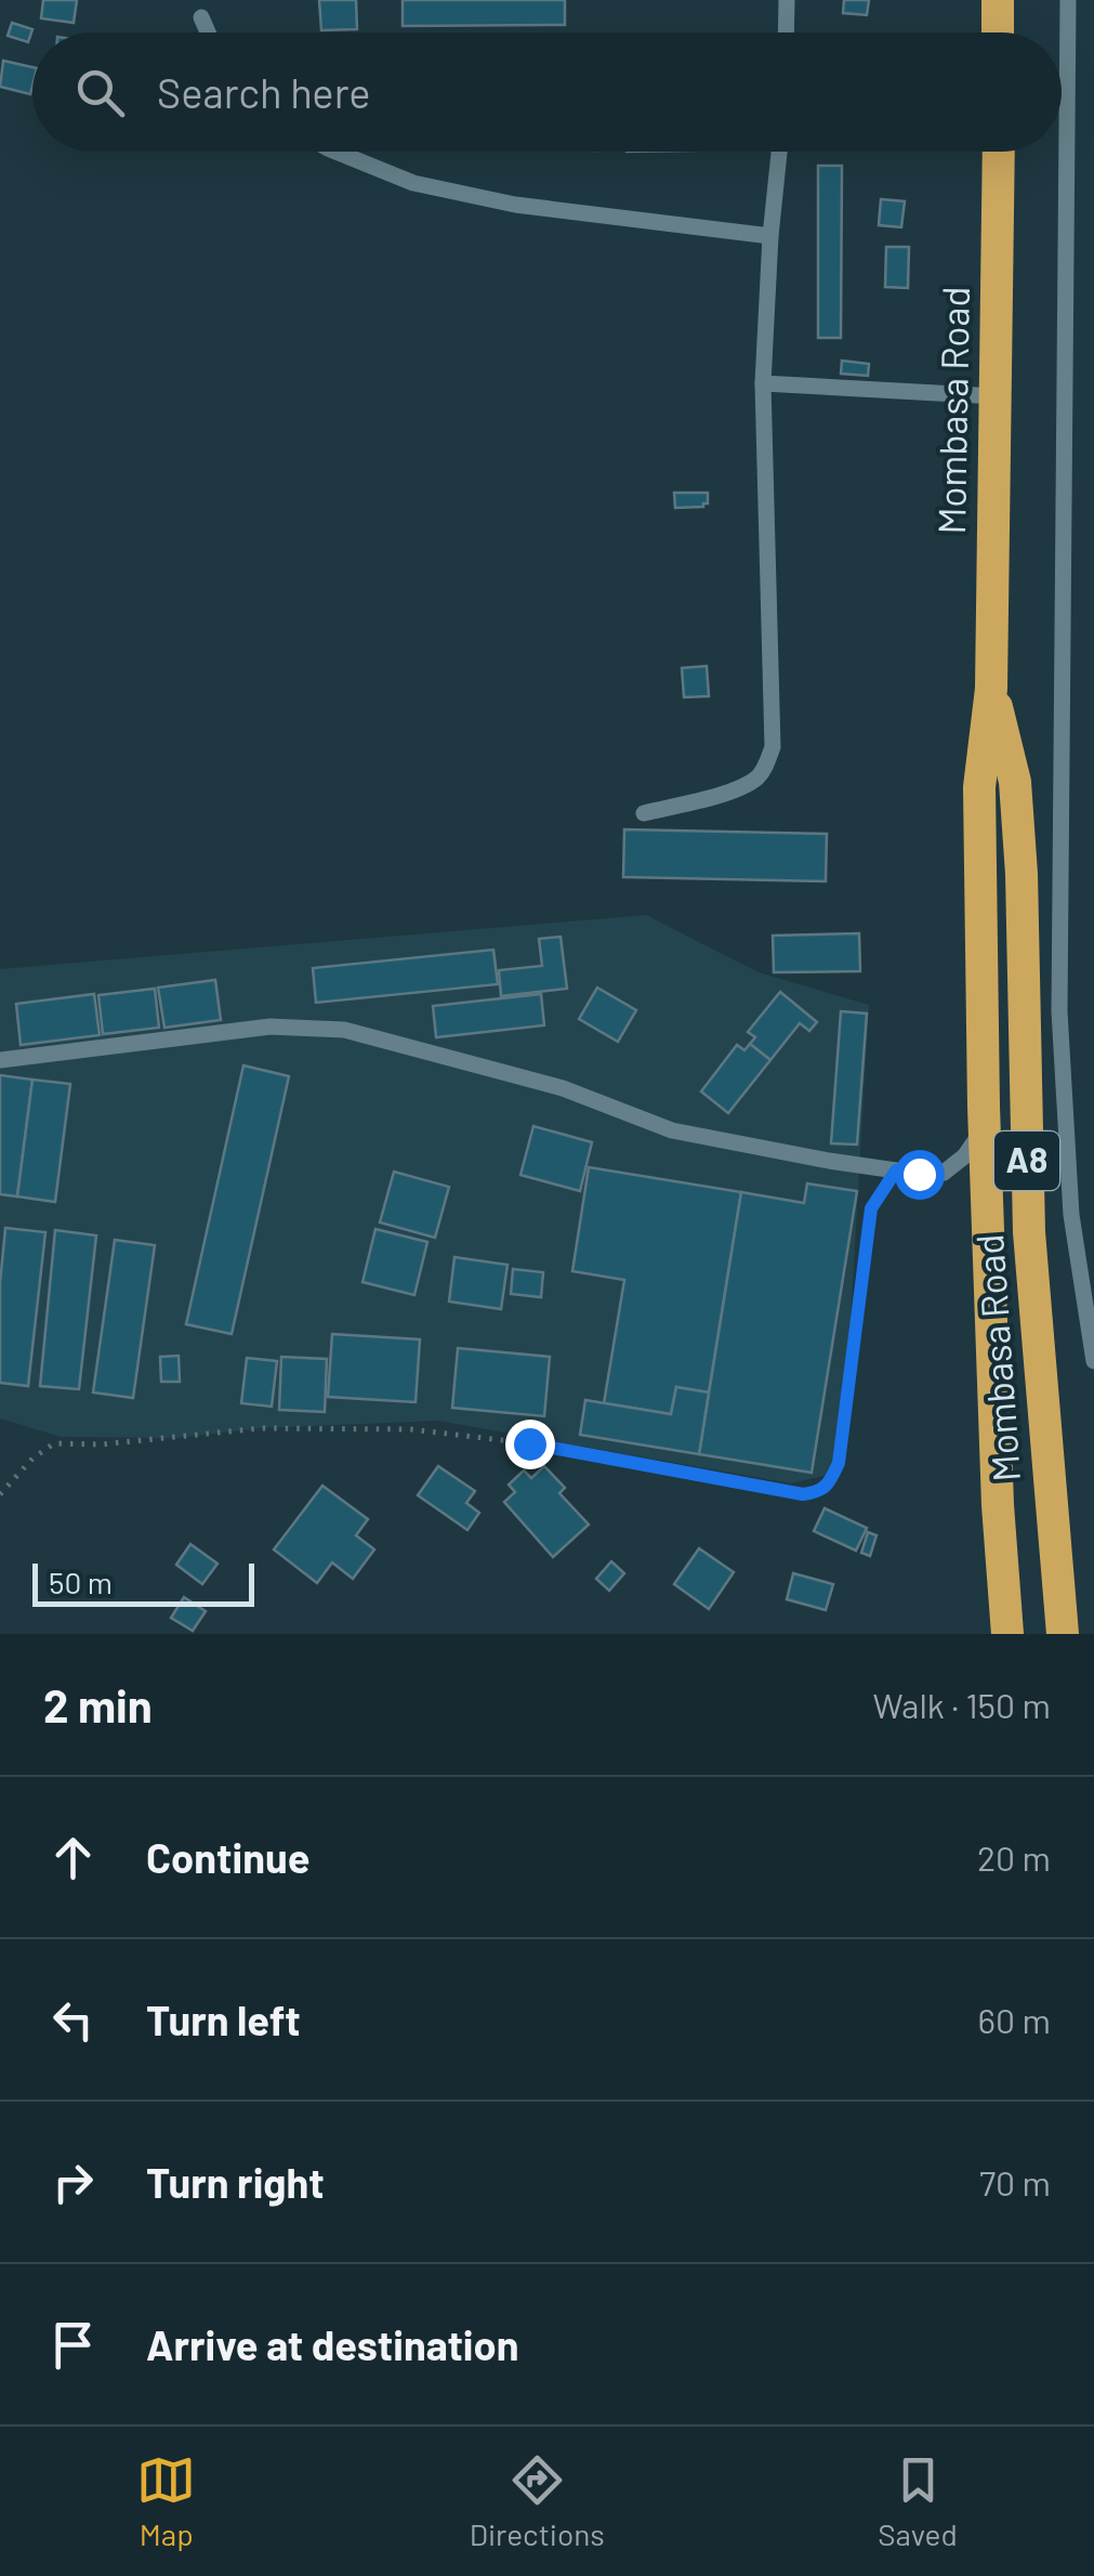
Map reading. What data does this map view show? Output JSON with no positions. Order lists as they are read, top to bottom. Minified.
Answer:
{"streets":{"highway":["Mombasa Road","A8"]},"scale_bar":"50 m","page":{"search":"Search here","scale":"50 m","heading":["2 min","Walk · 150 m"],"list":[["Continue","20 m"],["Turn left","60 m"],["Turn right","70 m"],"Arrive at destination"],"nav":["Map","Directions","Saved"]}}
